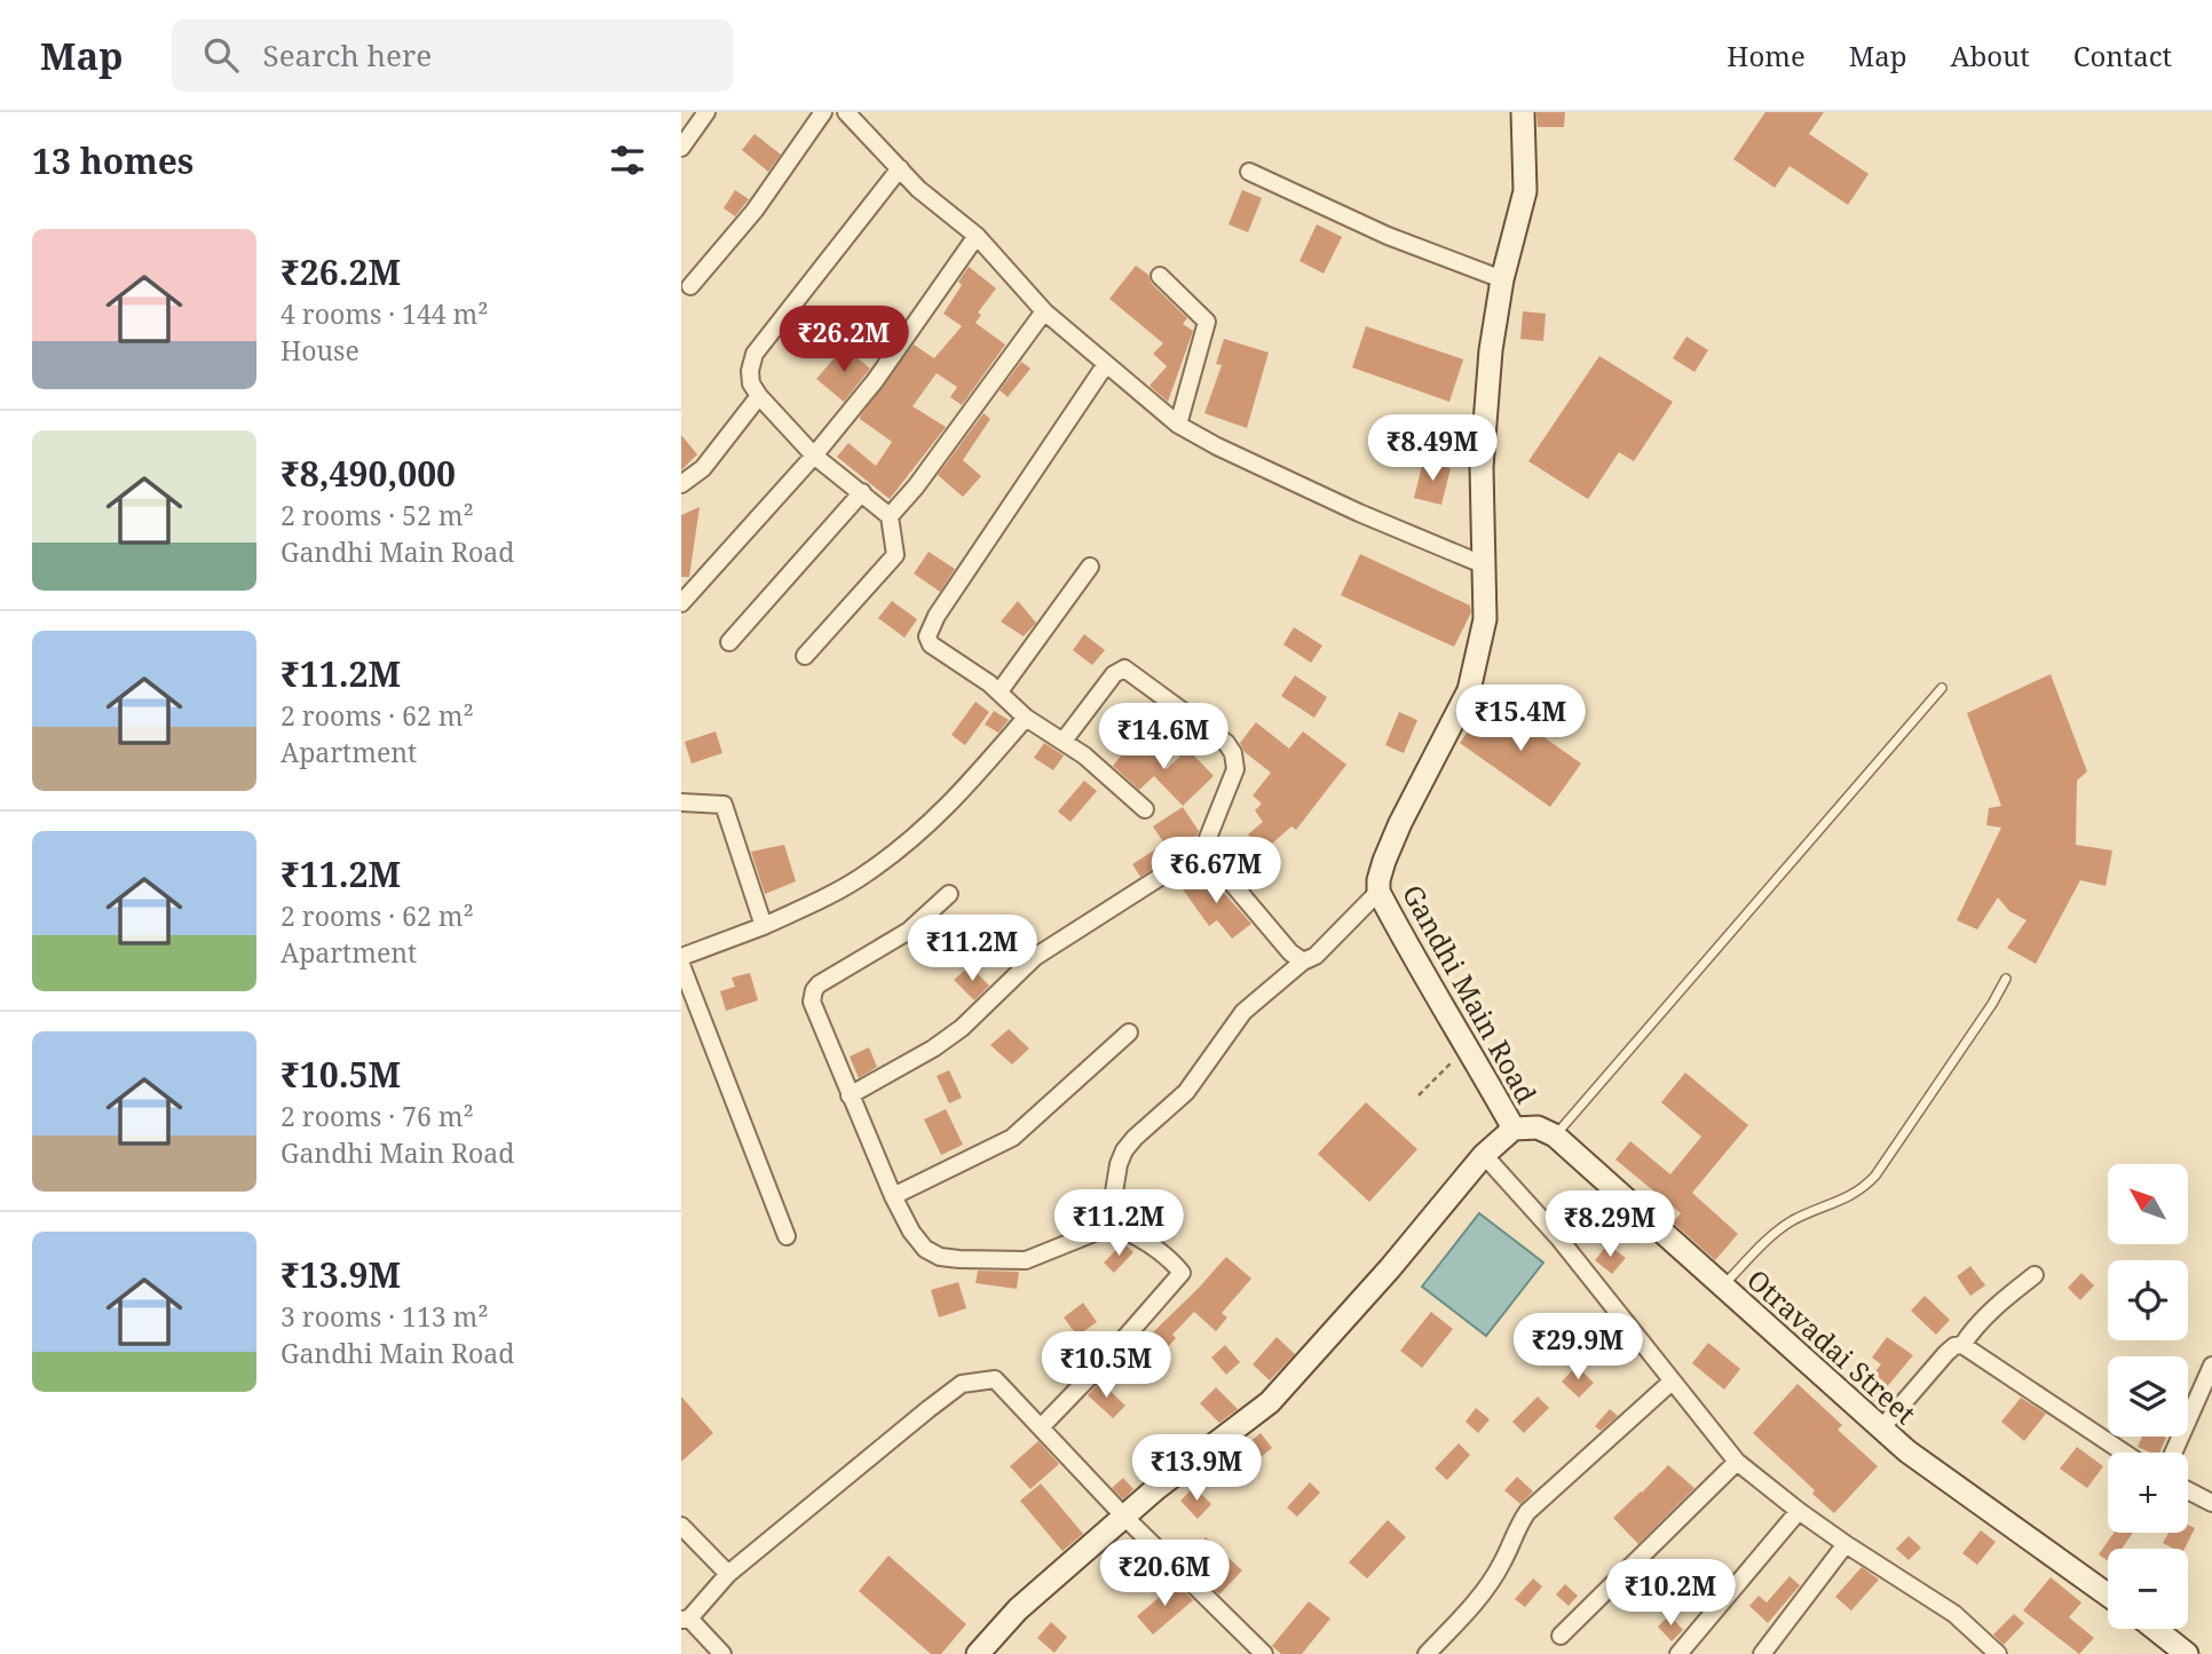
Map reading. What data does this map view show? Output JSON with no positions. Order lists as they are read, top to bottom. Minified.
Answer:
{"streets":{"street":["Gandhi Main Road","Otravadai Street"]},"north":"top left","page":{"header":"Map","search":"Search here","nav":["Home","Map","About","Contact"],"heading":"13 homes","list":[{"name":"₹26.2M","note":"4 rooms · 144 m² · House"},{"name":"₹8,490,000","note":"2 rooms · 52 m² · Gandhi Main Road"},{"name":"₹11.2M","note":"2 rooms · 62 m² · Apartment"},{"name":"₹11.2M","note":"2 rooms · 62 m² · Apartment"},{"name":"₹10.5M","note":"2 rooms · 76 m² · Gandhi Main Road"},{"name":"₹13.9M","note":"3 rooms · 113 m² · Gandhi Main Road"}],"price":["₹26.2M","₹8.49M","₹15.4M","₹14.6M","₹6.67M","₹11.2M","₹11.2M","₹8.29M","₹29.9M","₹10.5M","₹13.9M","₹20.6M","₹10.2M"],"map_buttons":["+","−"]}}
